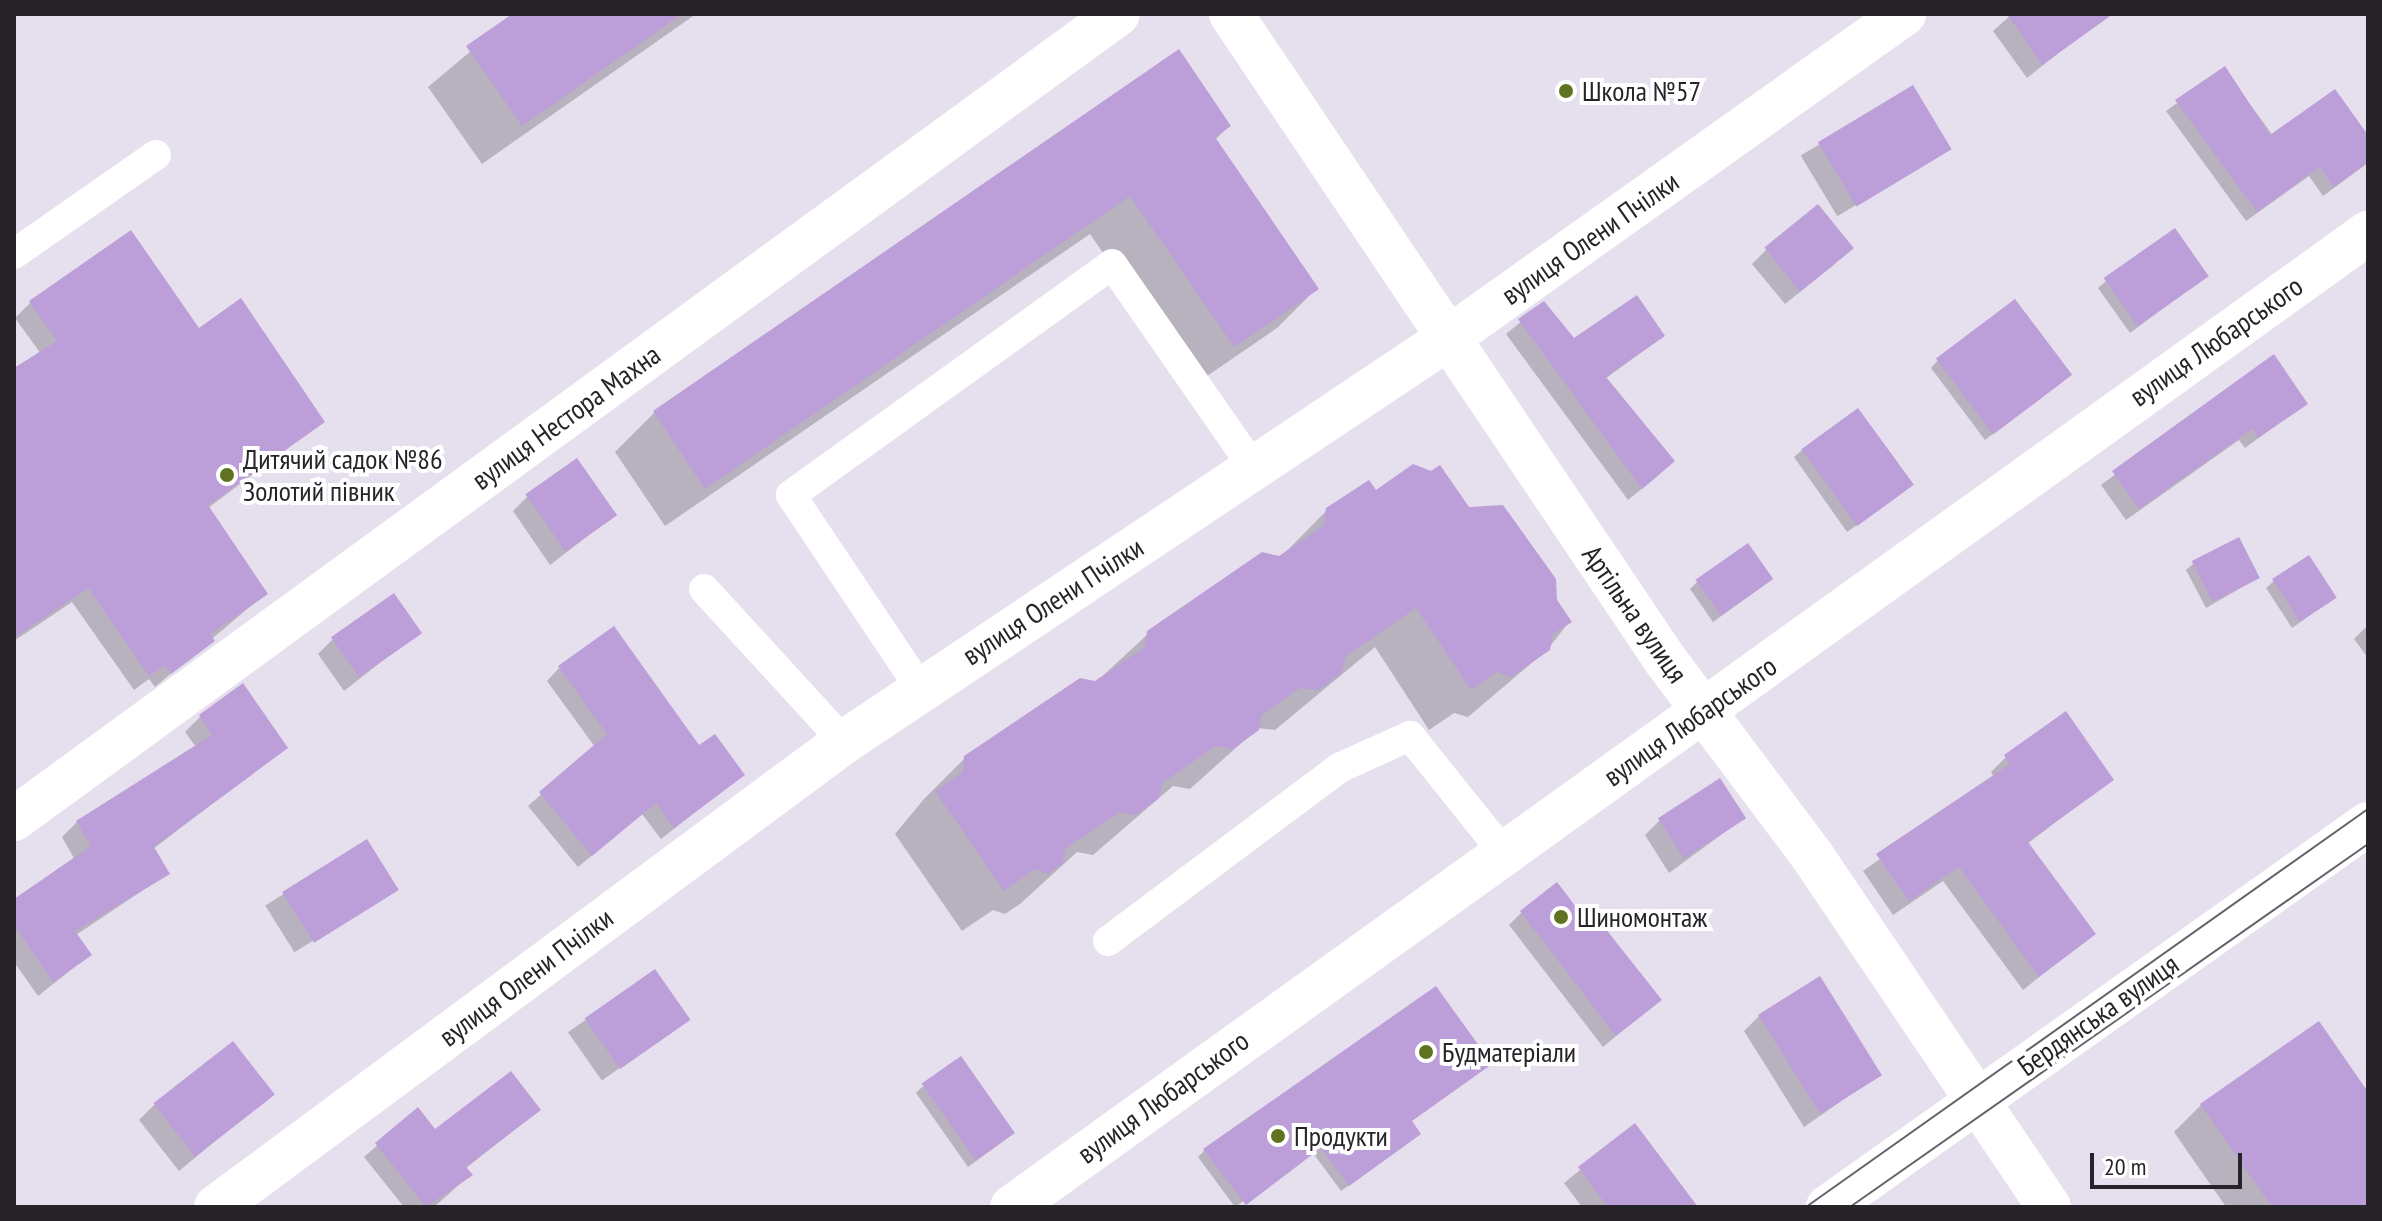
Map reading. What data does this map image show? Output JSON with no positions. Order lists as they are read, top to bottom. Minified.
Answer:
{"streets":{"street":["вулиця Олени Пчілки","вулиця Любарського","вулиця Нестора Махна","Артільна вулиця","Бердянська вулиця"]},"crossings":[["вулиця Олени Пчілки","Артільна вулиця"],["вулиця Любарського","Артільна вулиця"],["Артільна вулиця","Бердянська вулиця"]],"places":["Школа №57","Дитячий садок №86 Золотий півник","Шиномонтаж","Будматеріали","Продукти"],"scale_bar":"20 m"}
